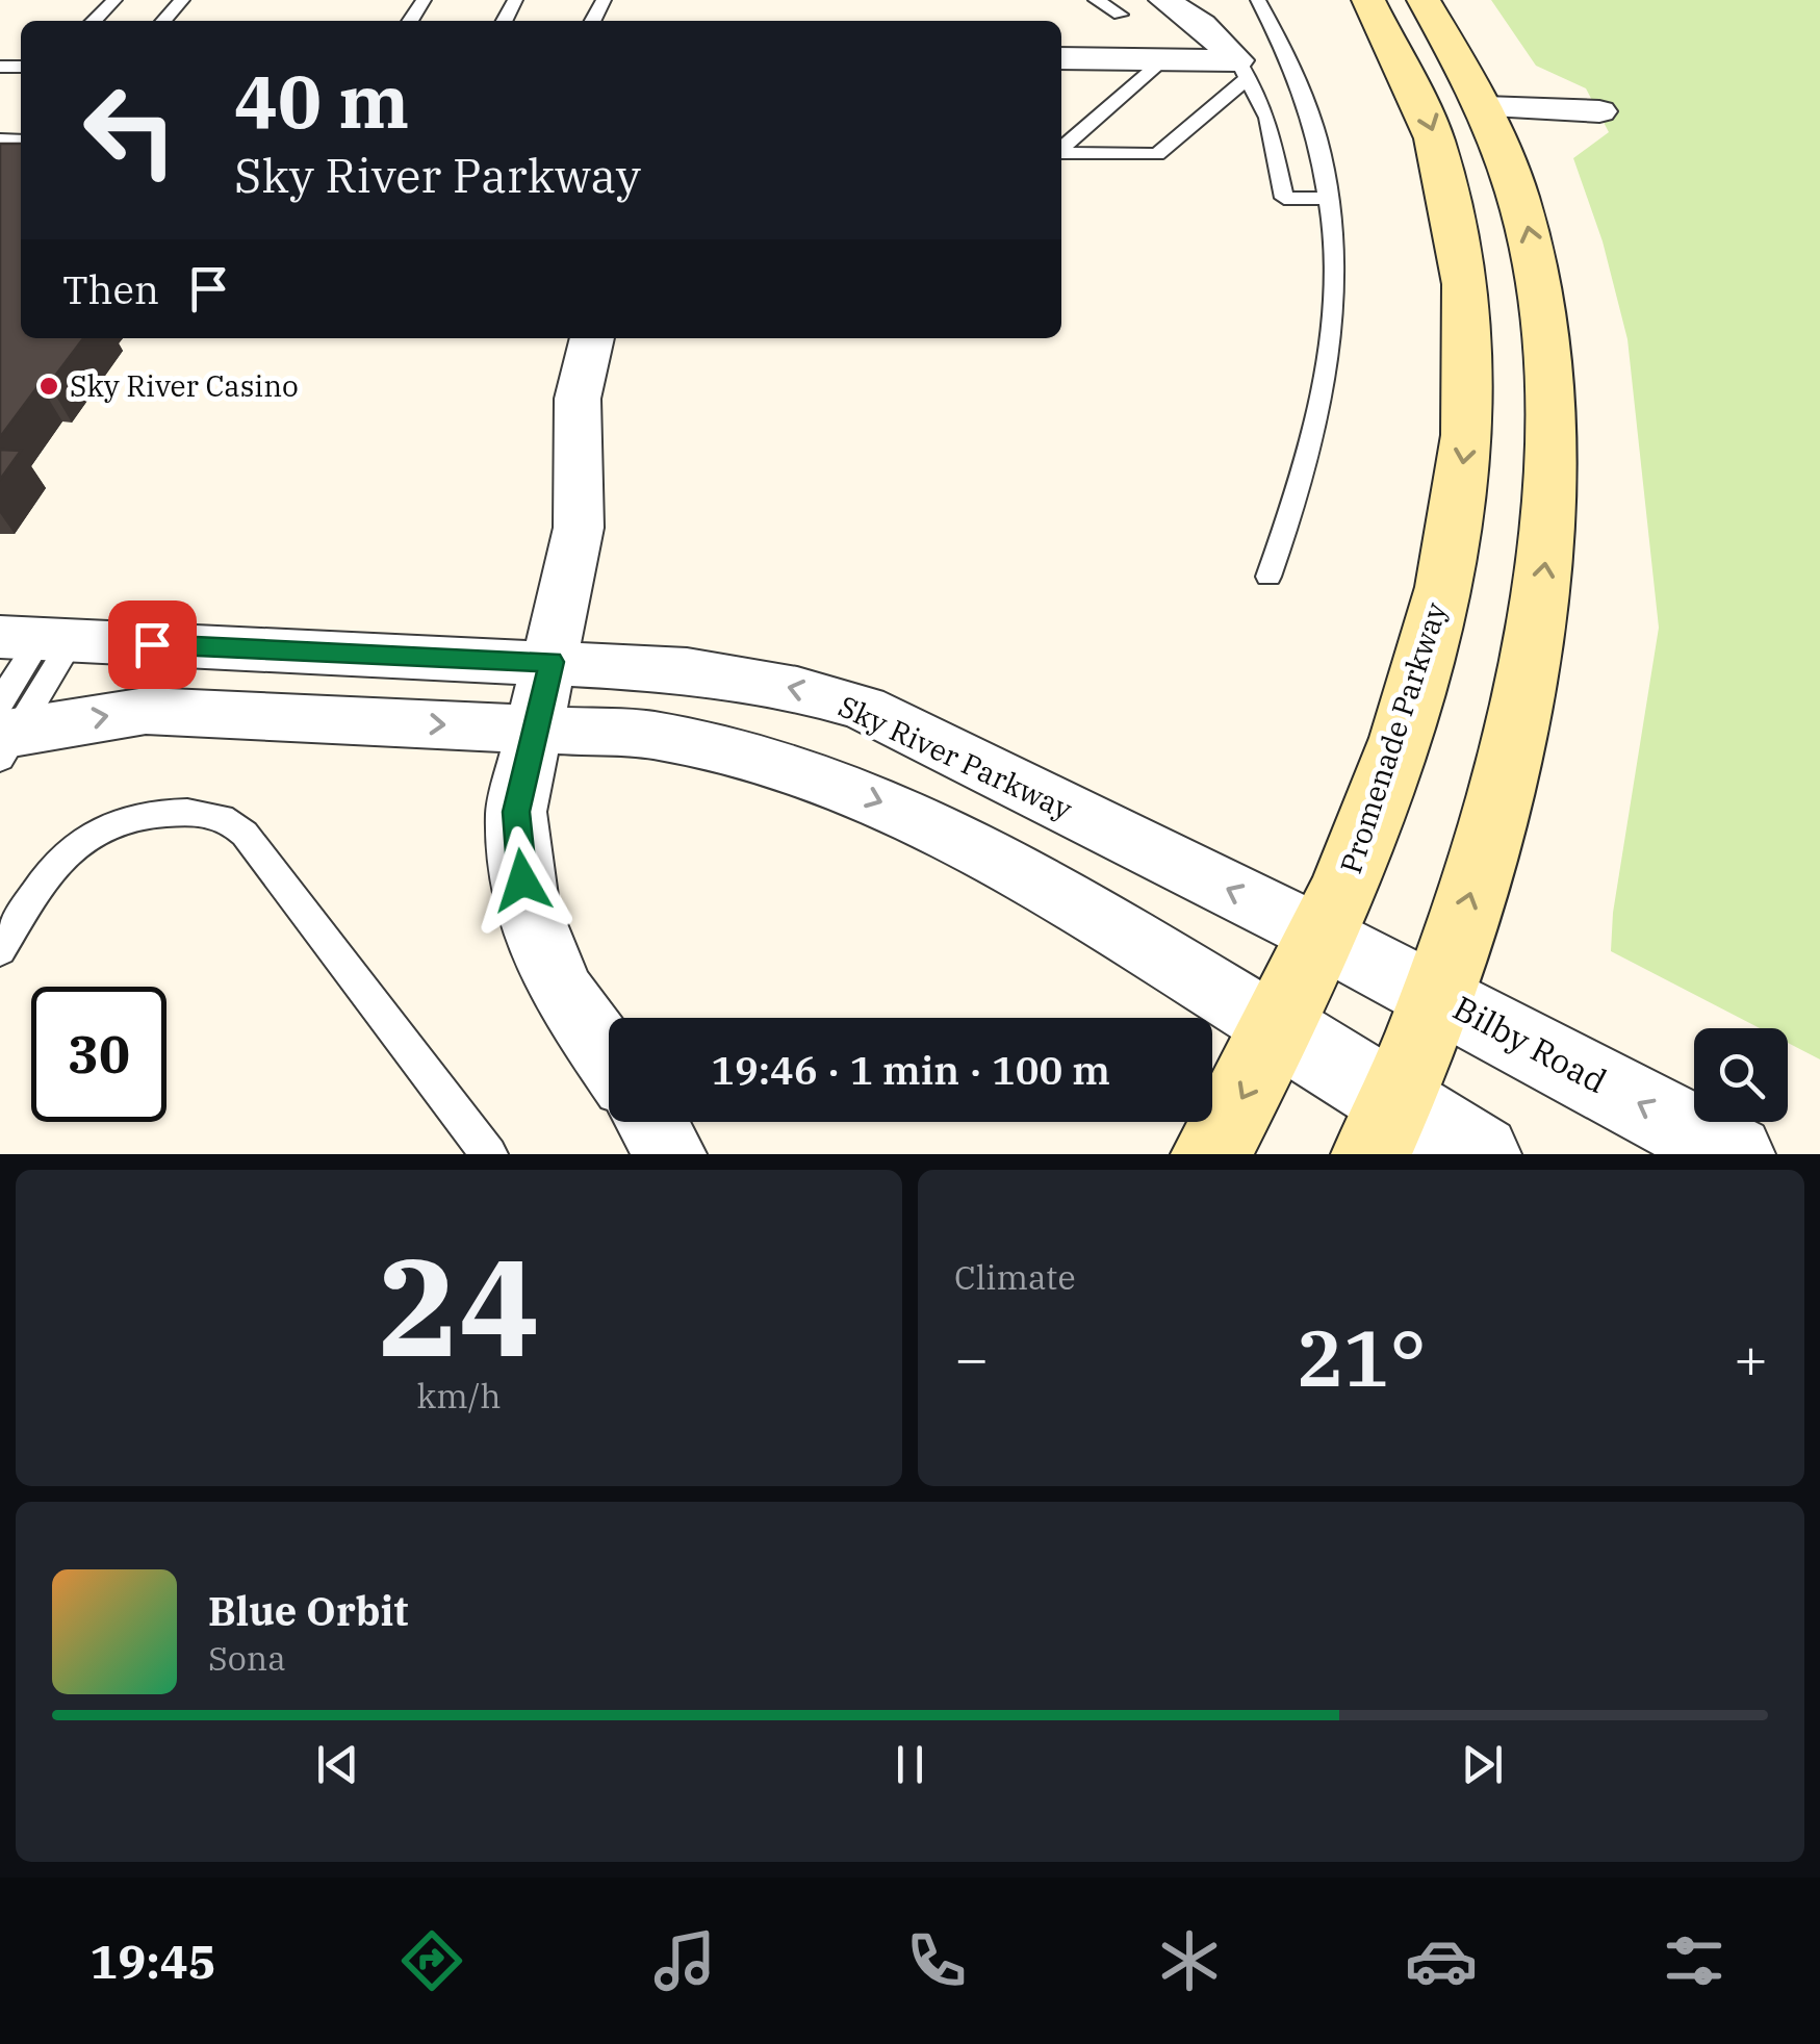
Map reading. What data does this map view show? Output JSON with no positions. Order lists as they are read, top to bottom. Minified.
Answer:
{"streets":{"main road":["Promenade Parkway"],"street":["Sky River Parkway","Bilby Road"]},"crossings":[["Promenade Parkway","Sky River Parkway"],["Promenade Parkway","Bilby Road"],["Sky River Parkway","Bilby Road"]],"places":["Sky River Casino"],"page":{"turn":["40 m","Sky River Parkway"],"then":"Then","limit":"30","trip":"19:46 · 1 min · 100 m","tile":[["24","km/h"],"Climate"],"heat":["−","21°","+"],"song":["Blue Orbit","Sona"],"tabs":"19:45"}}
